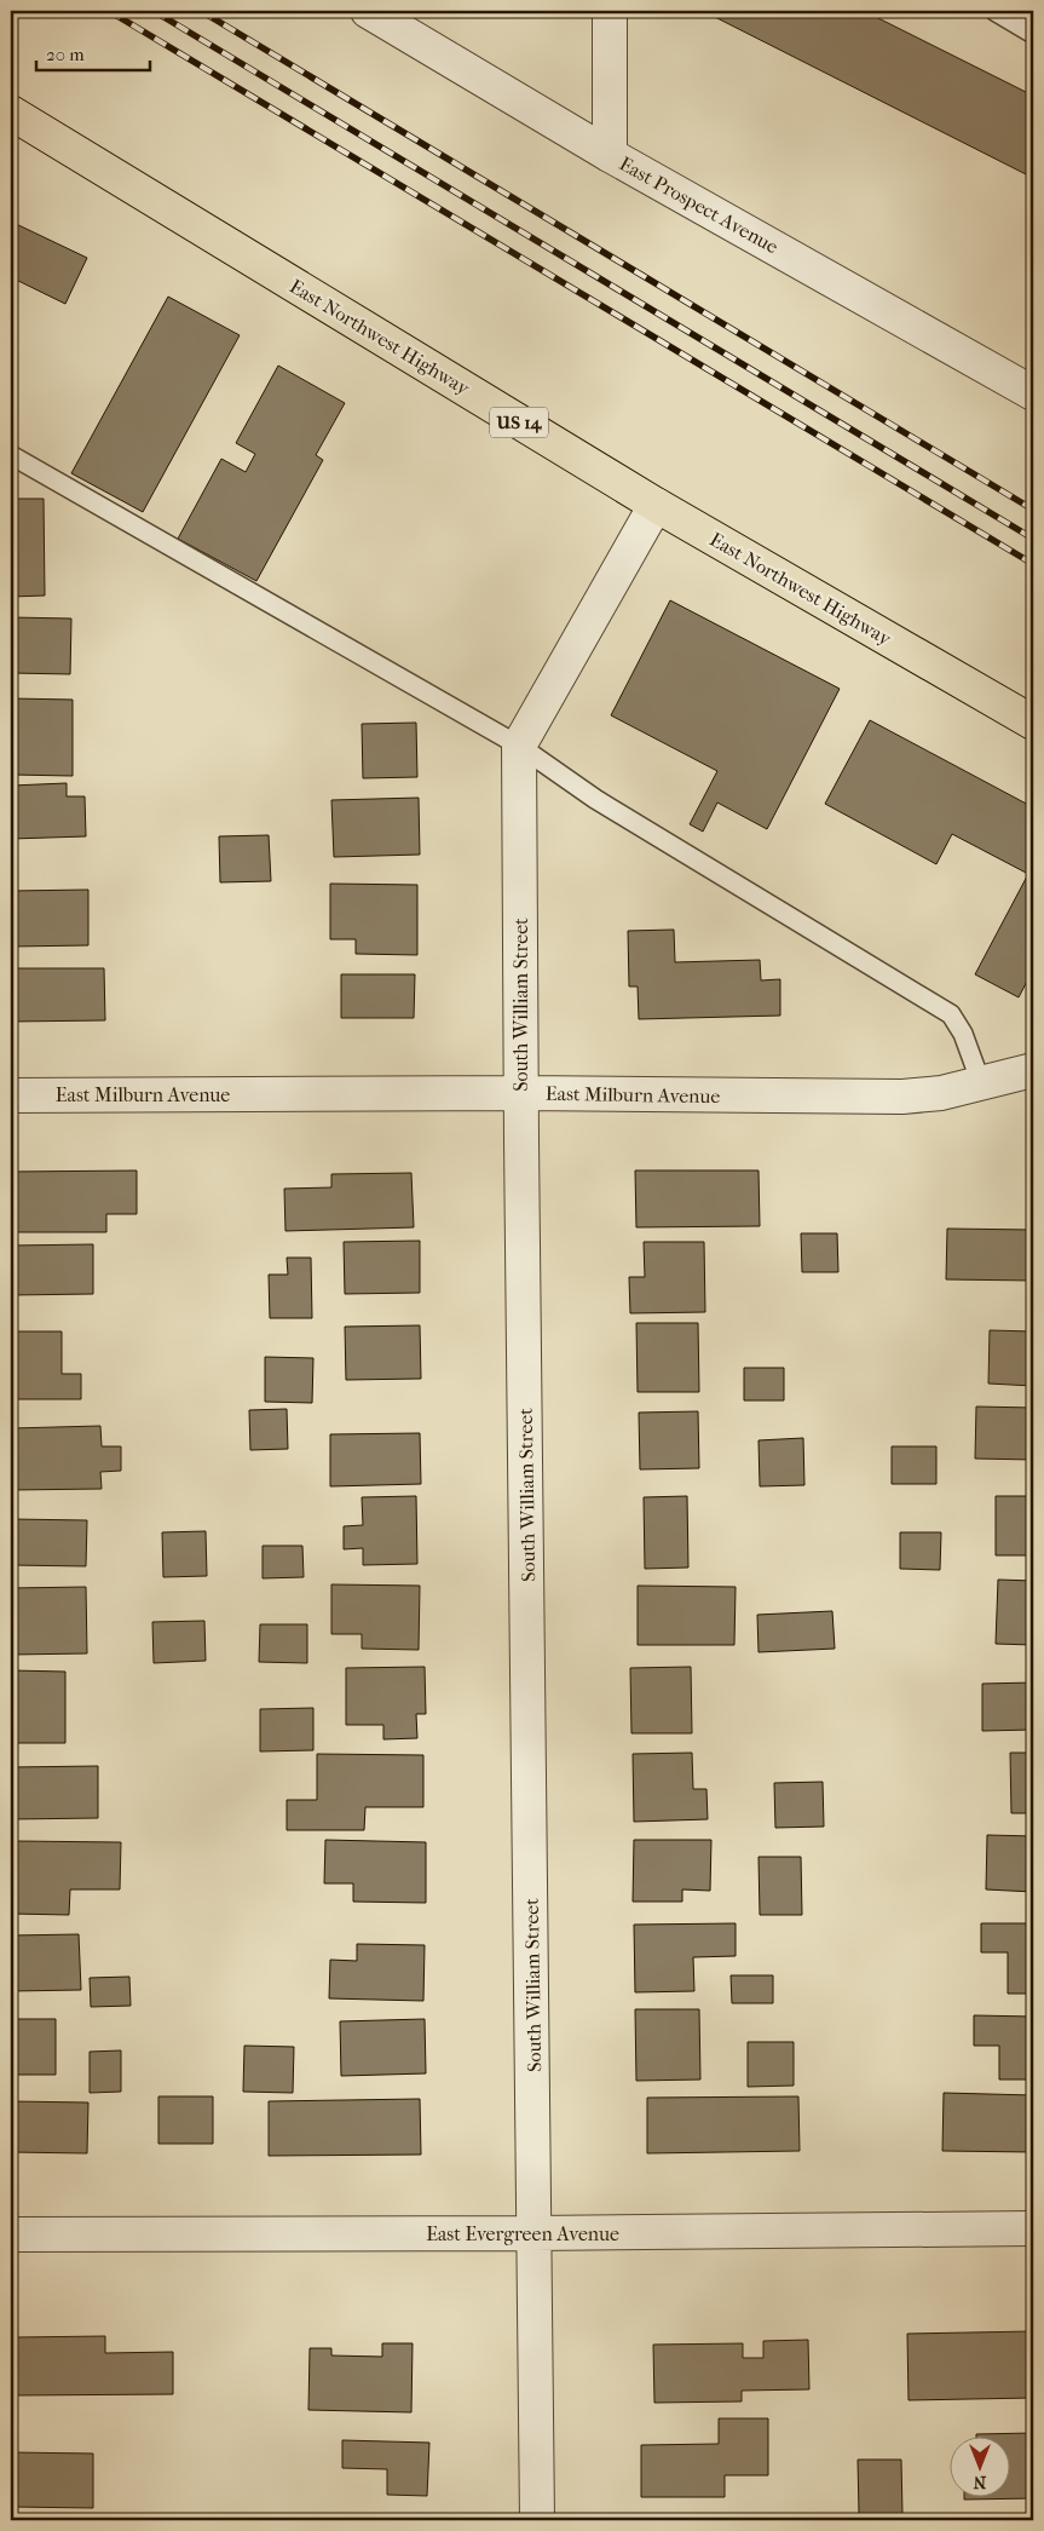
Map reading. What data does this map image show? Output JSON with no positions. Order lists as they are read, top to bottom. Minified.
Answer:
{"streets":{"main road":["East Northwest Highway","US 14"],"street":["East Prospect Avenue","South William Street","East Milburn Avenue","East Evergreen Avenue"]},"crossings":[["East Northwest Highway","South William Street"],["South William Street","East Milburn Avenue"],["South William Street","East Evergreen Avenue"]],"scale_bar":"20 m","north":"bottom"}
